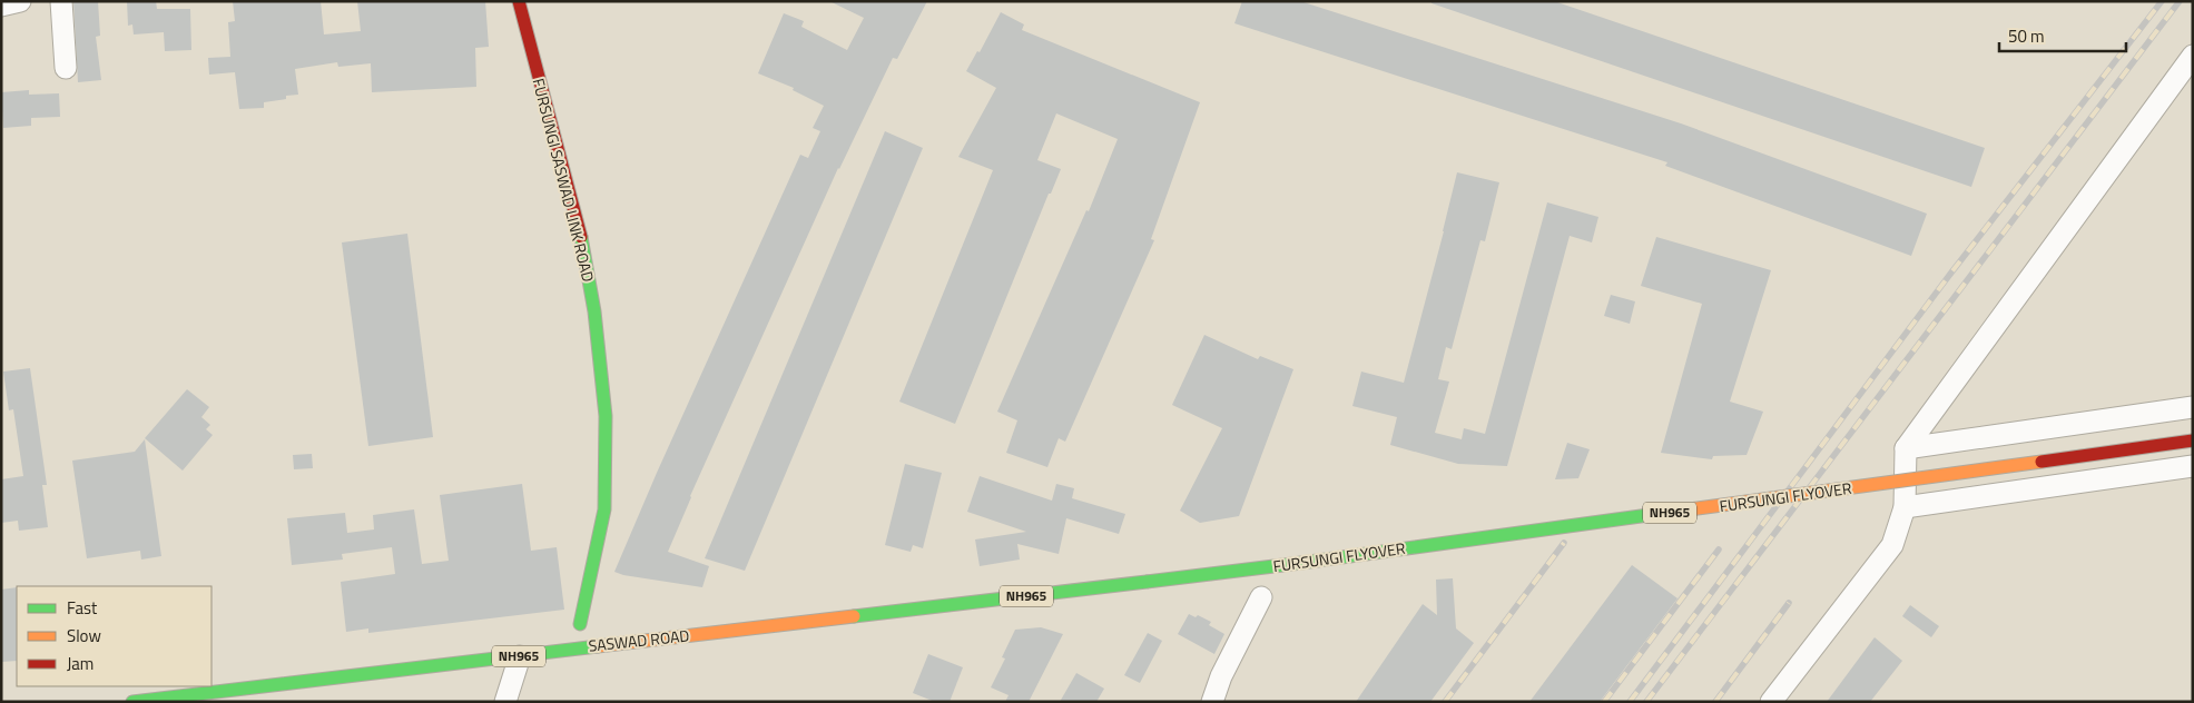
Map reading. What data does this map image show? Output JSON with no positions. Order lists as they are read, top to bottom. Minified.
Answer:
{"streets":{"main road":["FURSUNGI SASWAD LINK ROAD","FURSUNGI FLYOVER","NH965","SASWAD ROAD"]},"crossings":[["FURSUNGI FLYOVER","SASWAD ROAD"]],"legend":["Fast","Slow","Jam"],"scale_bar":"50 m"}
